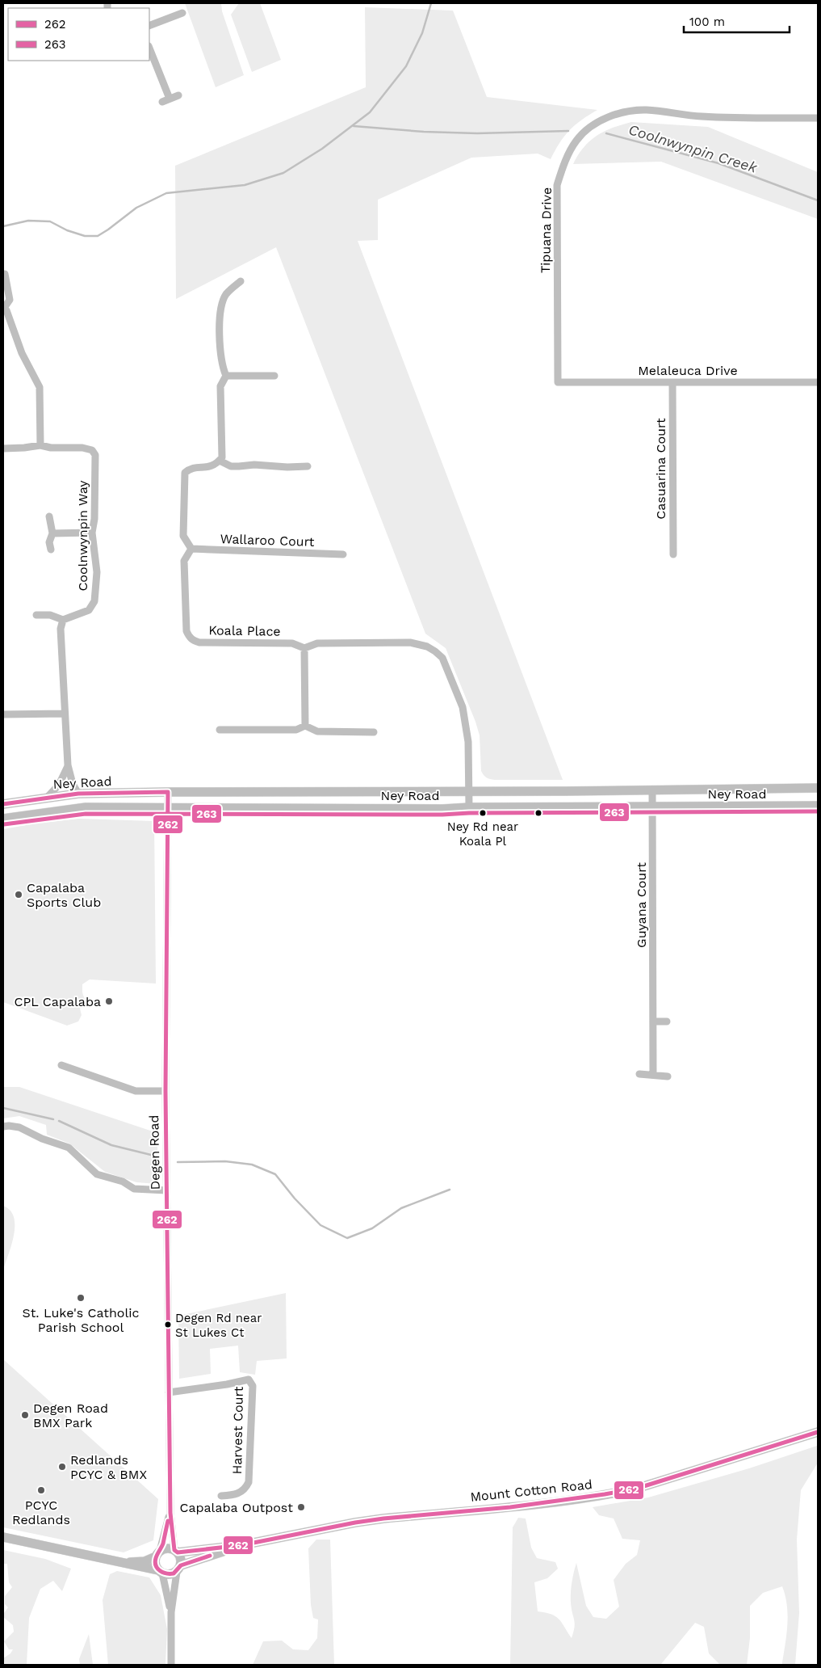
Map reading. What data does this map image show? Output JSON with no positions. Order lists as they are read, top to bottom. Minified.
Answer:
{"streets":{"main road":["Ney Road","Mount Cotton Road"],"street":["Tipuana Drive","Melaleuca Drive","Casuarina Court","Coolnwynpin Way","Wallaroo Court","Koala Place","Guyana Court","Degen Road","Harvest Court"]},"crossings":[["Tipuana Drive","Melaleuca Drive"],["Melaleuca Drive","Casuarina Court"],["Wallaroo Court","Koala Place"],["Koala Place","Ney Road"],["Ney Road","Guyana Court"],["Ney Road","Degen Road"],["Degen Road","Harvest Court"],["Degen Road","Mount Cotton Road"]],"water":["Coolnwynpin Creek"],"places":["Ney Rd near Koala Pl","Capalaba Sports Club","CPL Capalaba","St. Luke's Catholic Parish School","Degen Rd near St Lukes Ct","Degen Road BMX Park","Redlands PCYC & BMX","PCYC Redlands","Capalaba Outpost"],"lines":["transit line 262","transit line 263"],"legend":["262","263"],"scale_bar":"100 m"}
